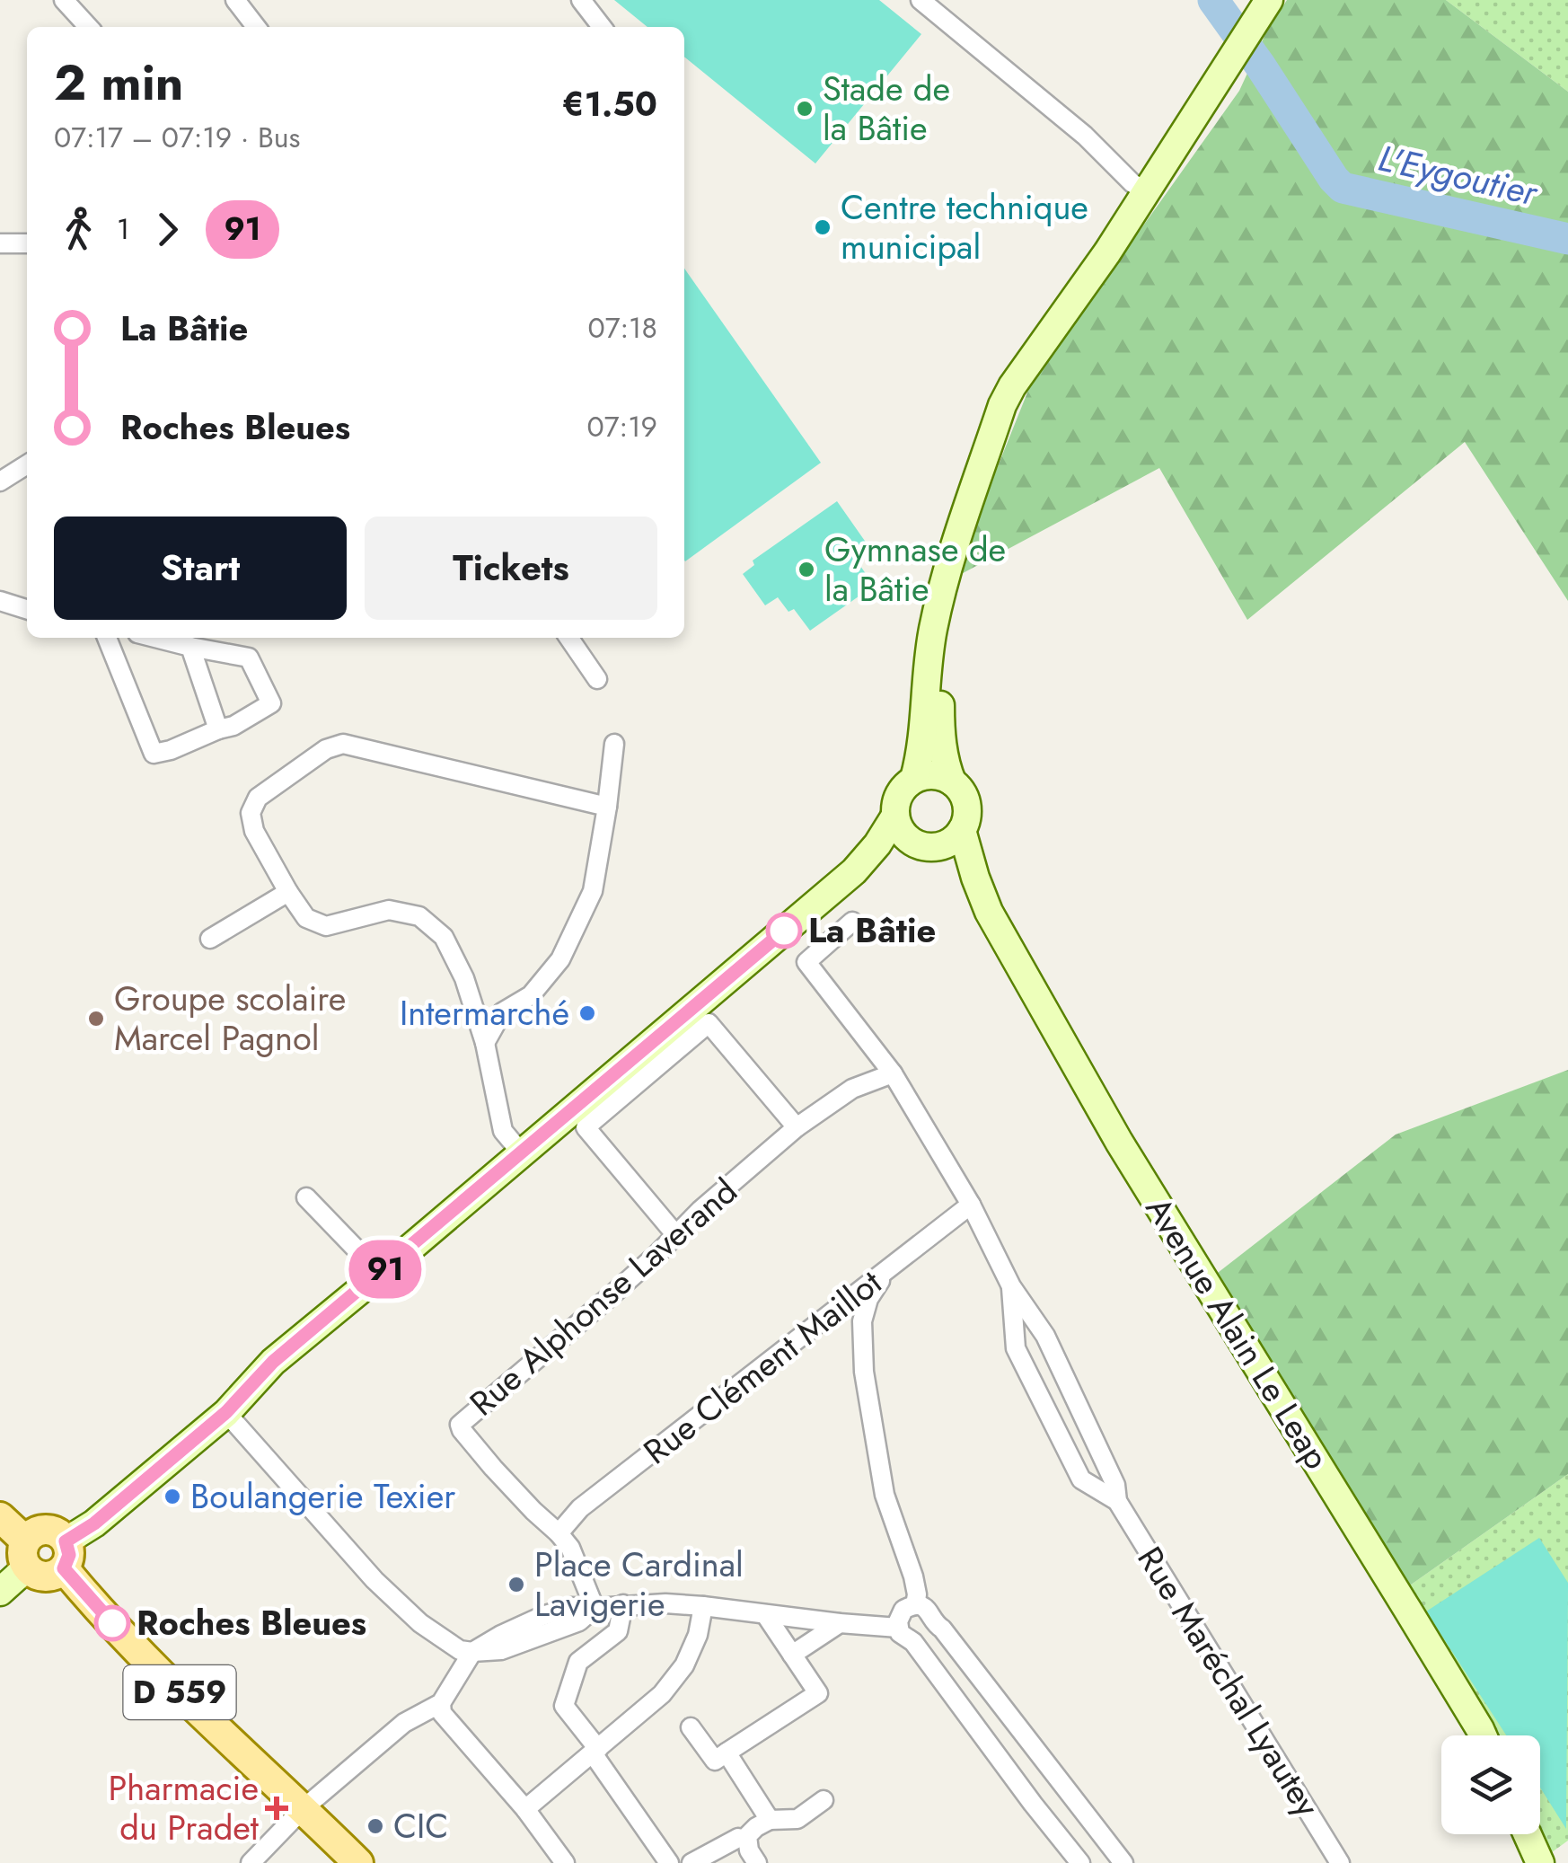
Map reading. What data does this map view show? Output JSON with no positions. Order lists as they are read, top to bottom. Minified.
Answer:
{"streets":{"main road":["D 559"],"street":["Rue Alphonse Laverand","Avenue Alain Le Leap","Rue Clément Maillot","Rue Maréchal Lyautey"]},"crossings":[["Rue Alphonse Laverand","Rue Clément Maillot"],["Rue Alphonse Laverand","Rue Maréchal Lyautey"],["Rue Clément Maillot","Rue Maréchal Lyautey"]],"water":["L'Eygoutier"],"places":{"other":["Stade de la Bâtie","Centre technique municipal","Gymnase de la Bâtie","La Bâtie","Intermarché","Groupe scolaire Marcel Pagnol","Boulangerie Texier","Place Cardinal Lavigerie","Roches Bleues","CIC"],"health":["Pharmacie du Pradet"]},"lines":["bus line 91"],"page":{"on_map":"91","heading":["2 min","07:17 – 07:19 · Bus","€1.50"],"legs":["1","91"],"list":[{"name":"La Bâtie","value":"07:18"},{"name":"Roches Bleues","value":"07:19"}],"buttons":["Start","Tickets"]}}
